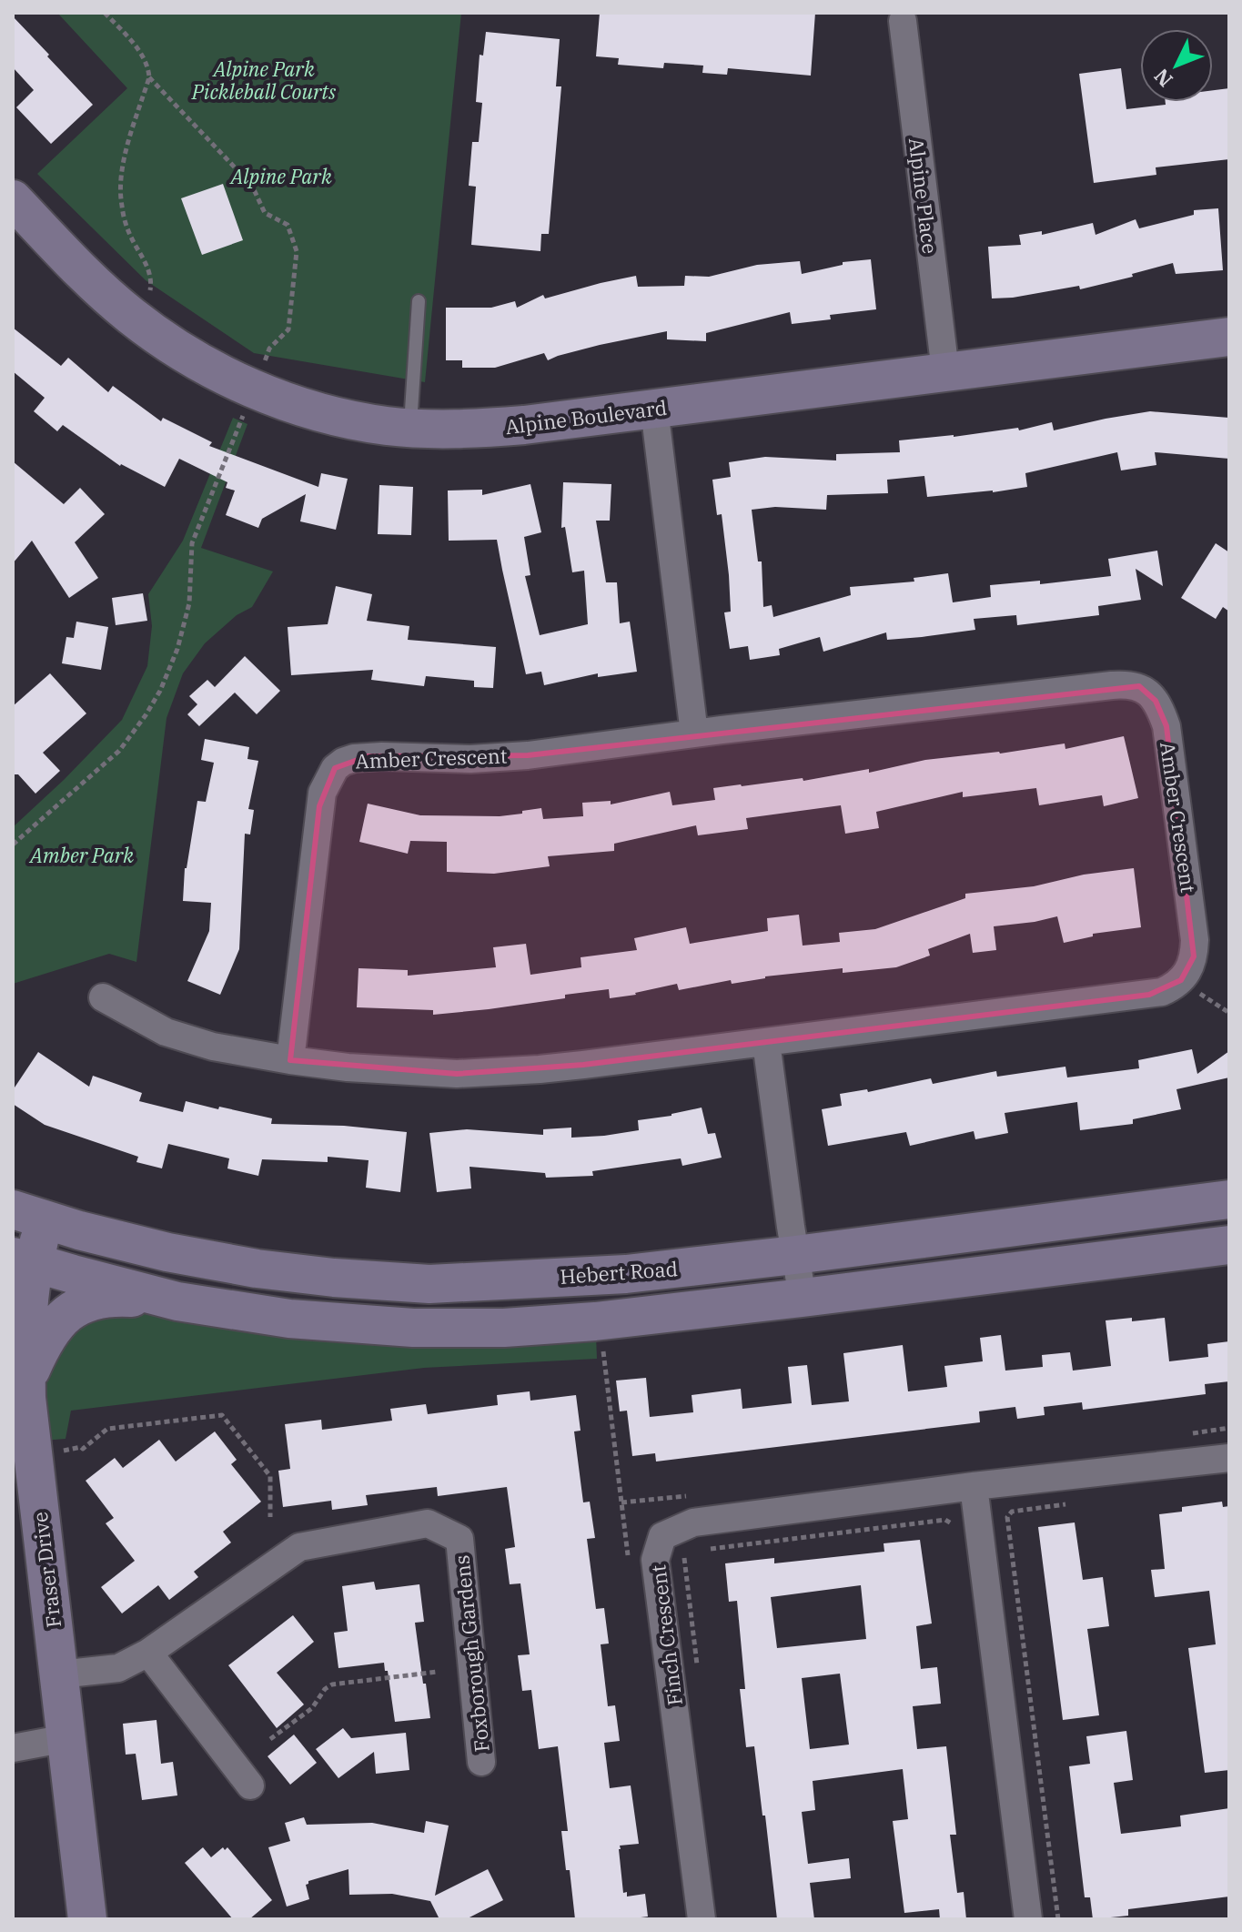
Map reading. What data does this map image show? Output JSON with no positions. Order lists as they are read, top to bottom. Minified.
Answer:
{"streets":{"main road":["Alpine Boulevard","Hebert Road","Fraser Drive"],"street":["Alpine Place","Amber Crescent","Finch Crescent","Foxborough Gardens"]},"crossings":[["Alpine Place","Alpine Boulevard"],["Hebert Road","Fraser Drive"]],"parks":["Alpine Park Pickleball Courts","Alpine Park","Amber Park"],"north":"bottom left"}
